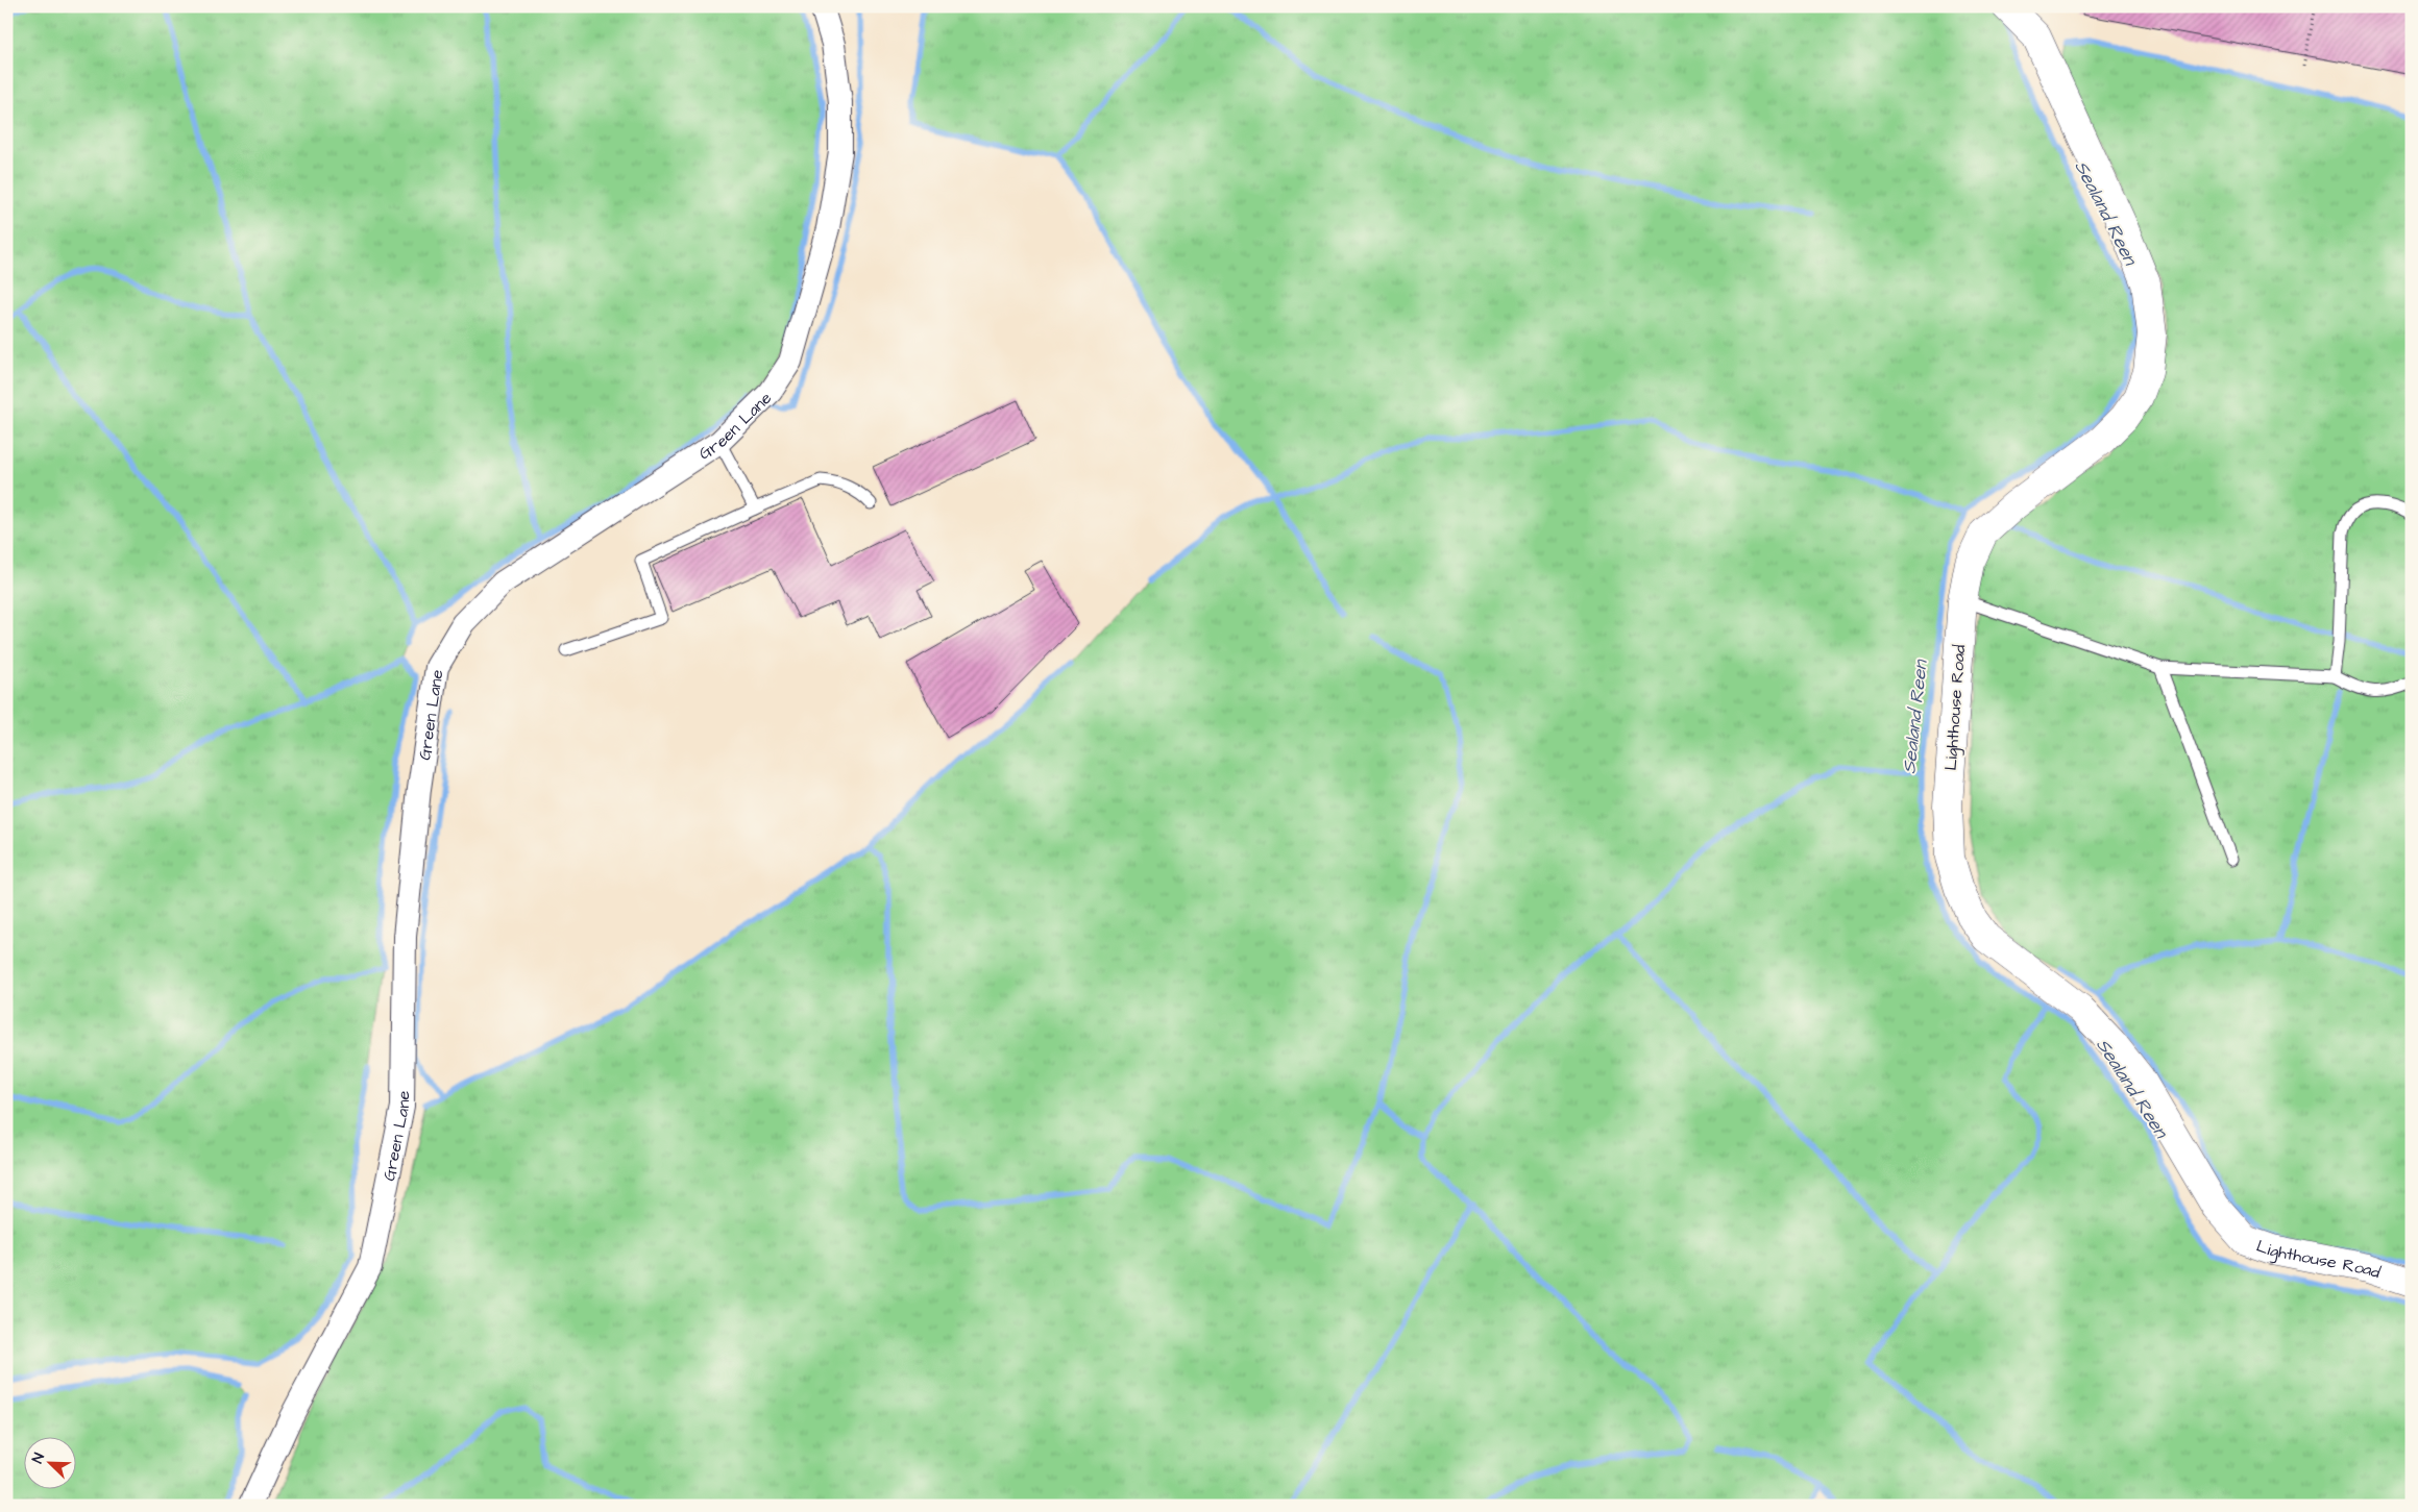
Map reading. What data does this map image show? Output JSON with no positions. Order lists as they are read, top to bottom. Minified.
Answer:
{"streets":{"main road":["Lighthouse Road"],"street":["Green Lane"]},"water":["Sealand Reen"],"north":"top left"}
